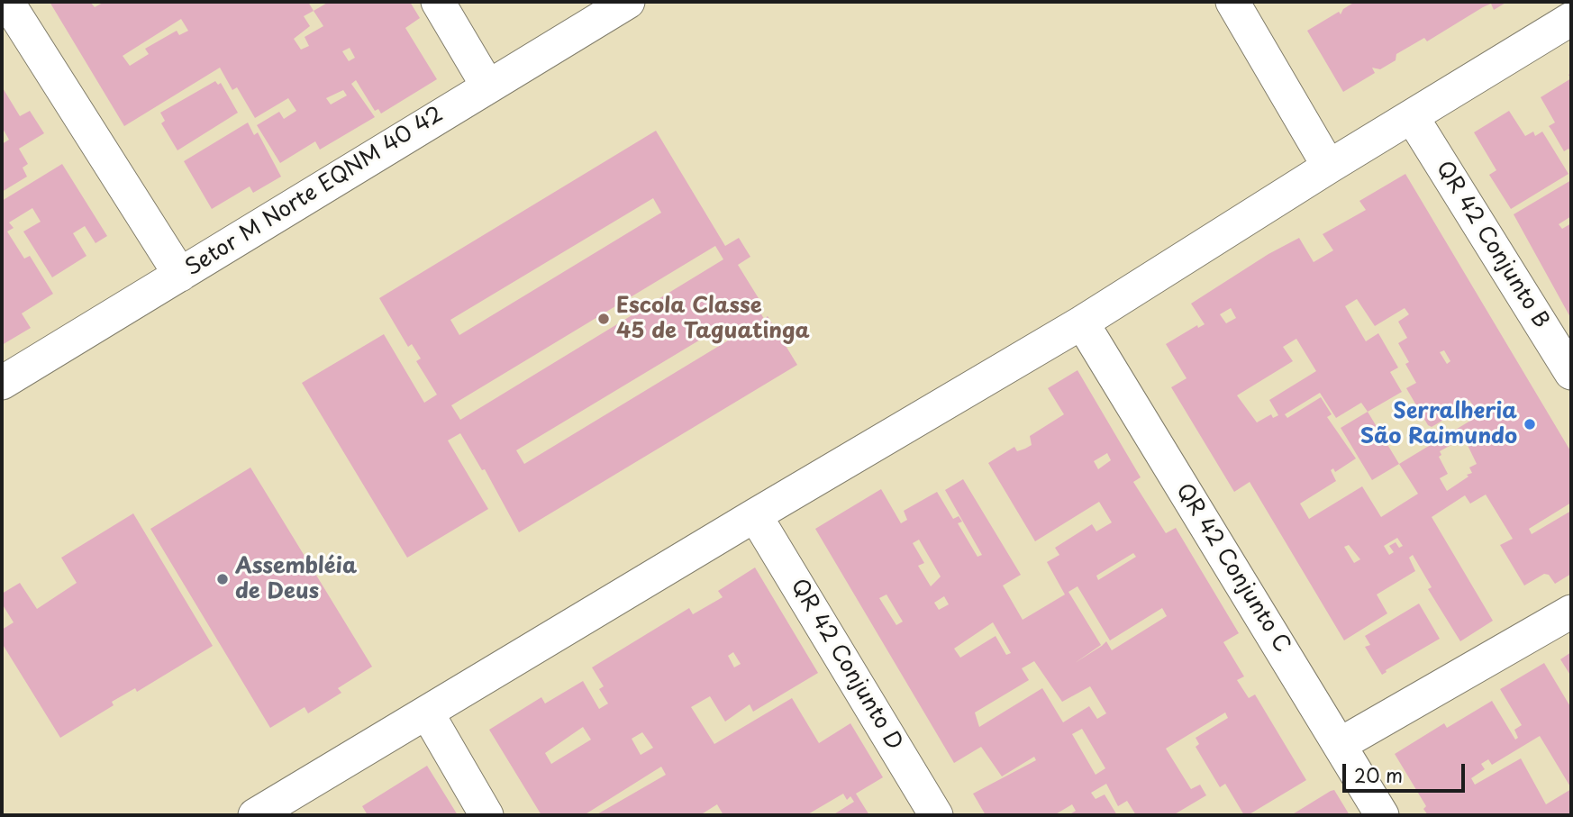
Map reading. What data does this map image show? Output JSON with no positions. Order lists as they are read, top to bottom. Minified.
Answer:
{"streets":{"street":["Setor M Norte EQNM 40 42","QR 42 Conjunto B","QR 42 Conjunto C","QR 42 Conjunto D"]},"places":["Escola Classe 45 de Taguatinga","Serralheria São Raimundo","Assembléia de Deus"],"scale_bar":"20 m"}
